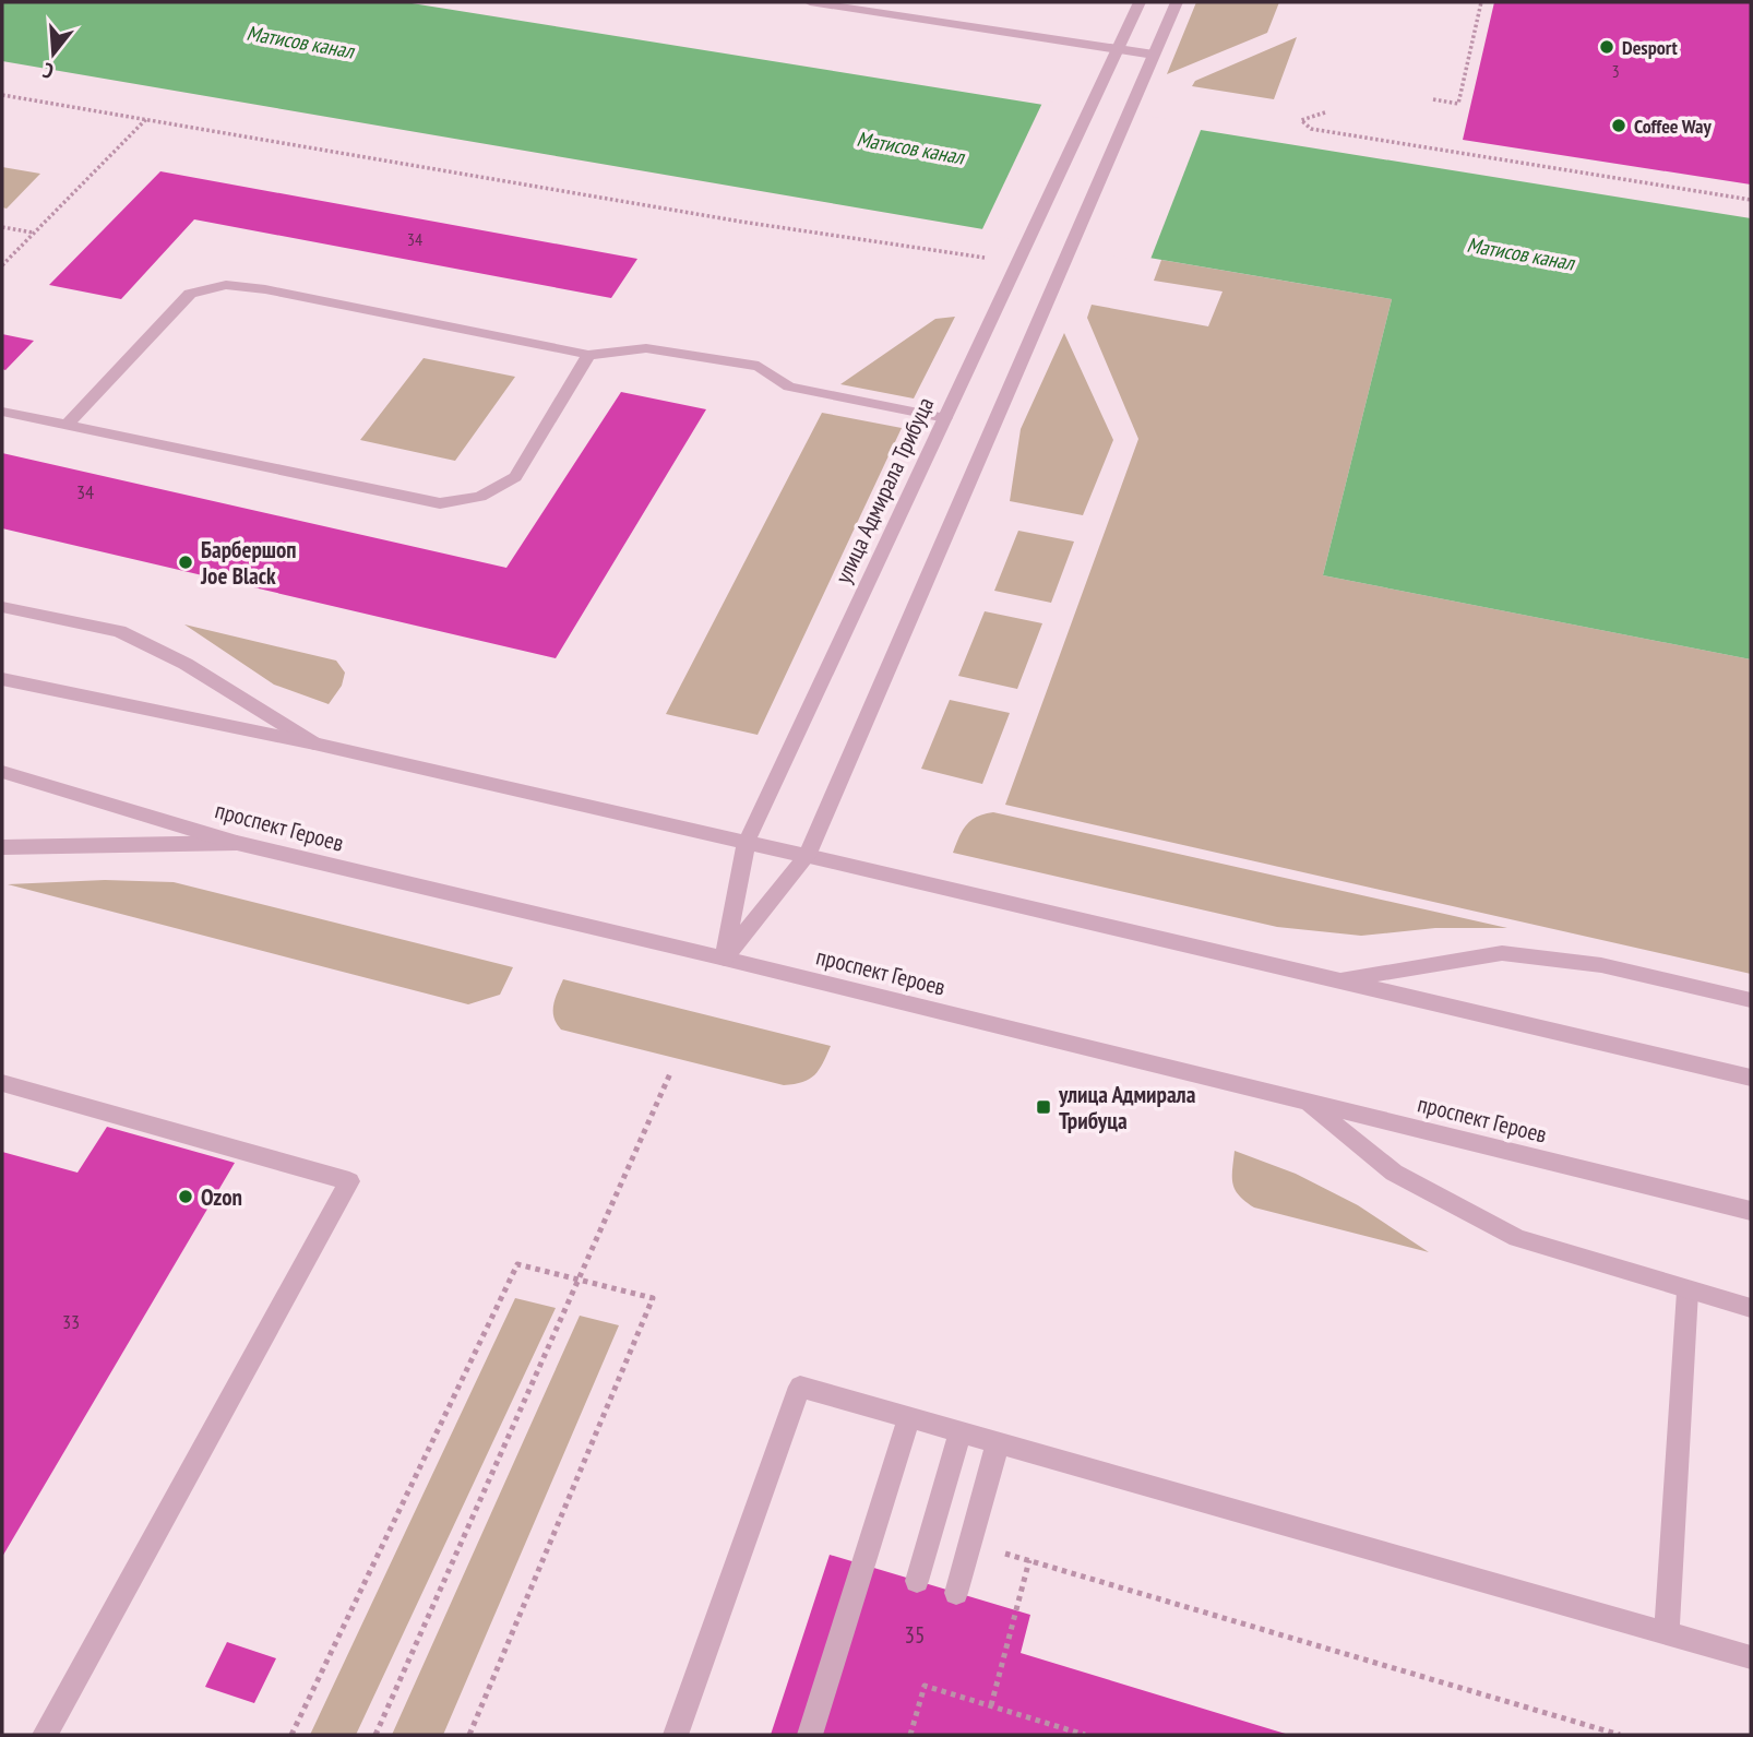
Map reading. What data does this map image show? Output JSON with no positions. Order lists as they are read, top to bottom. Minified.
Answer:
{"streets":{"street":["улица Адмирала Трибуца","проспект Героев"]},"crossings":[["улица Адмирала Трибуца","проспект Героев"]],"water":["Матисов канал"],"places":{"other":["Desport","Coffee Way","Барбершоп Joe Black","Ozon"],"transit":["улица Адмирала Трибуца"]},"house_numbers":["3","34","34","33","35"],"north":"bottom"}
